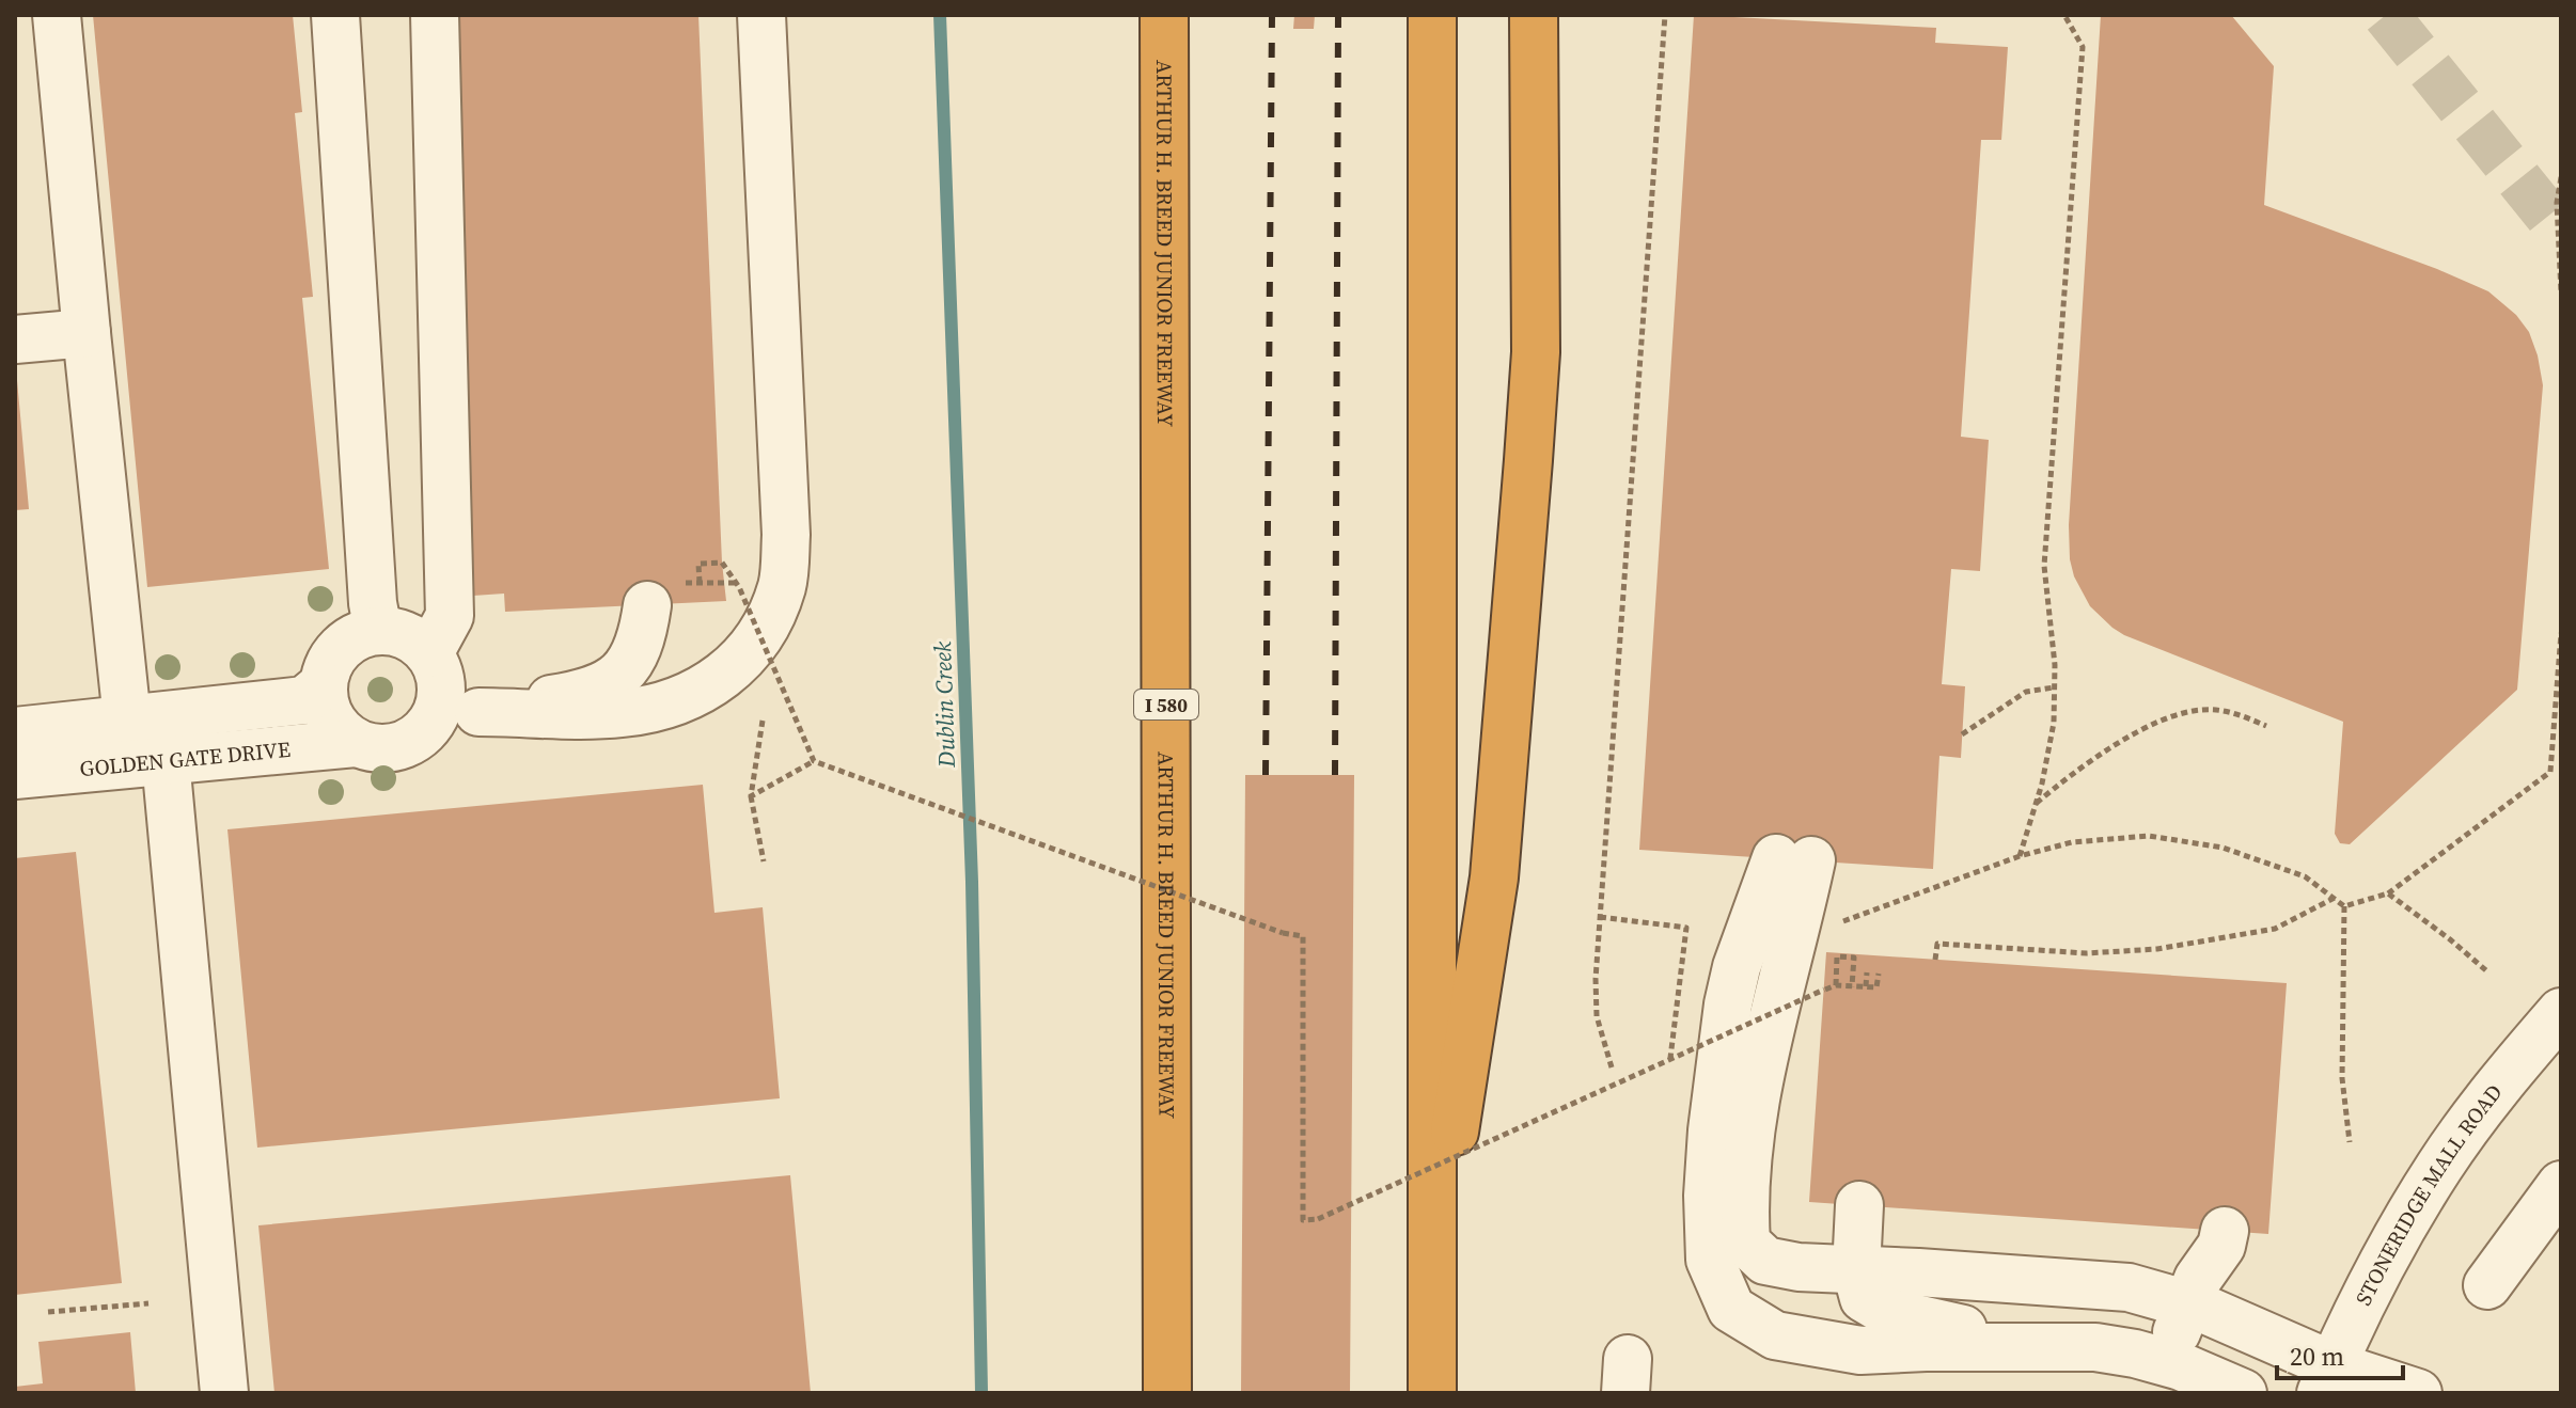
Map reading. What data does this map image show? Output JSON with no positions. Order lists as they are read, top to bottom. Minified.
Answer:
{"streets":{"highway":["ARTHUR H. BREED JUNIOR FREEWAY","I 580"],"street":["GOLDEN GATE DRIVE","STONERIDGE MALL ROAD"]},"water":["Dublin Creek"],"scale_bar":"20 m"}
